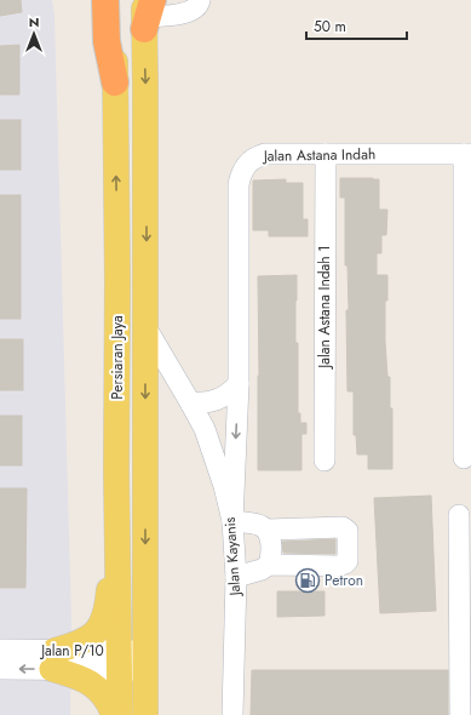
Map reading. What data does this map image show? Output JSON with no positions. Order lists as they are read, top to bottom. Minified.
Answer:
{"streets":{"main road":["Persiaran Jaya"],"street":["Jalan Astana Indah","Jalan Astana Indah 1","Jalan Kayanis","Jalan P/10"]},"crossings":[["Jalan Astana Indah","Jalan Astana Indah 1"],["Jalan Astana Indah","Jalan Kayanis"],["Persiaran Jaya","Jalan Kayanis"],["Persiaran Jaya","Jalan P/10"]],"places":{"fuel station":["Petron"]},"scale_bar":"50 m","north":"top"}
